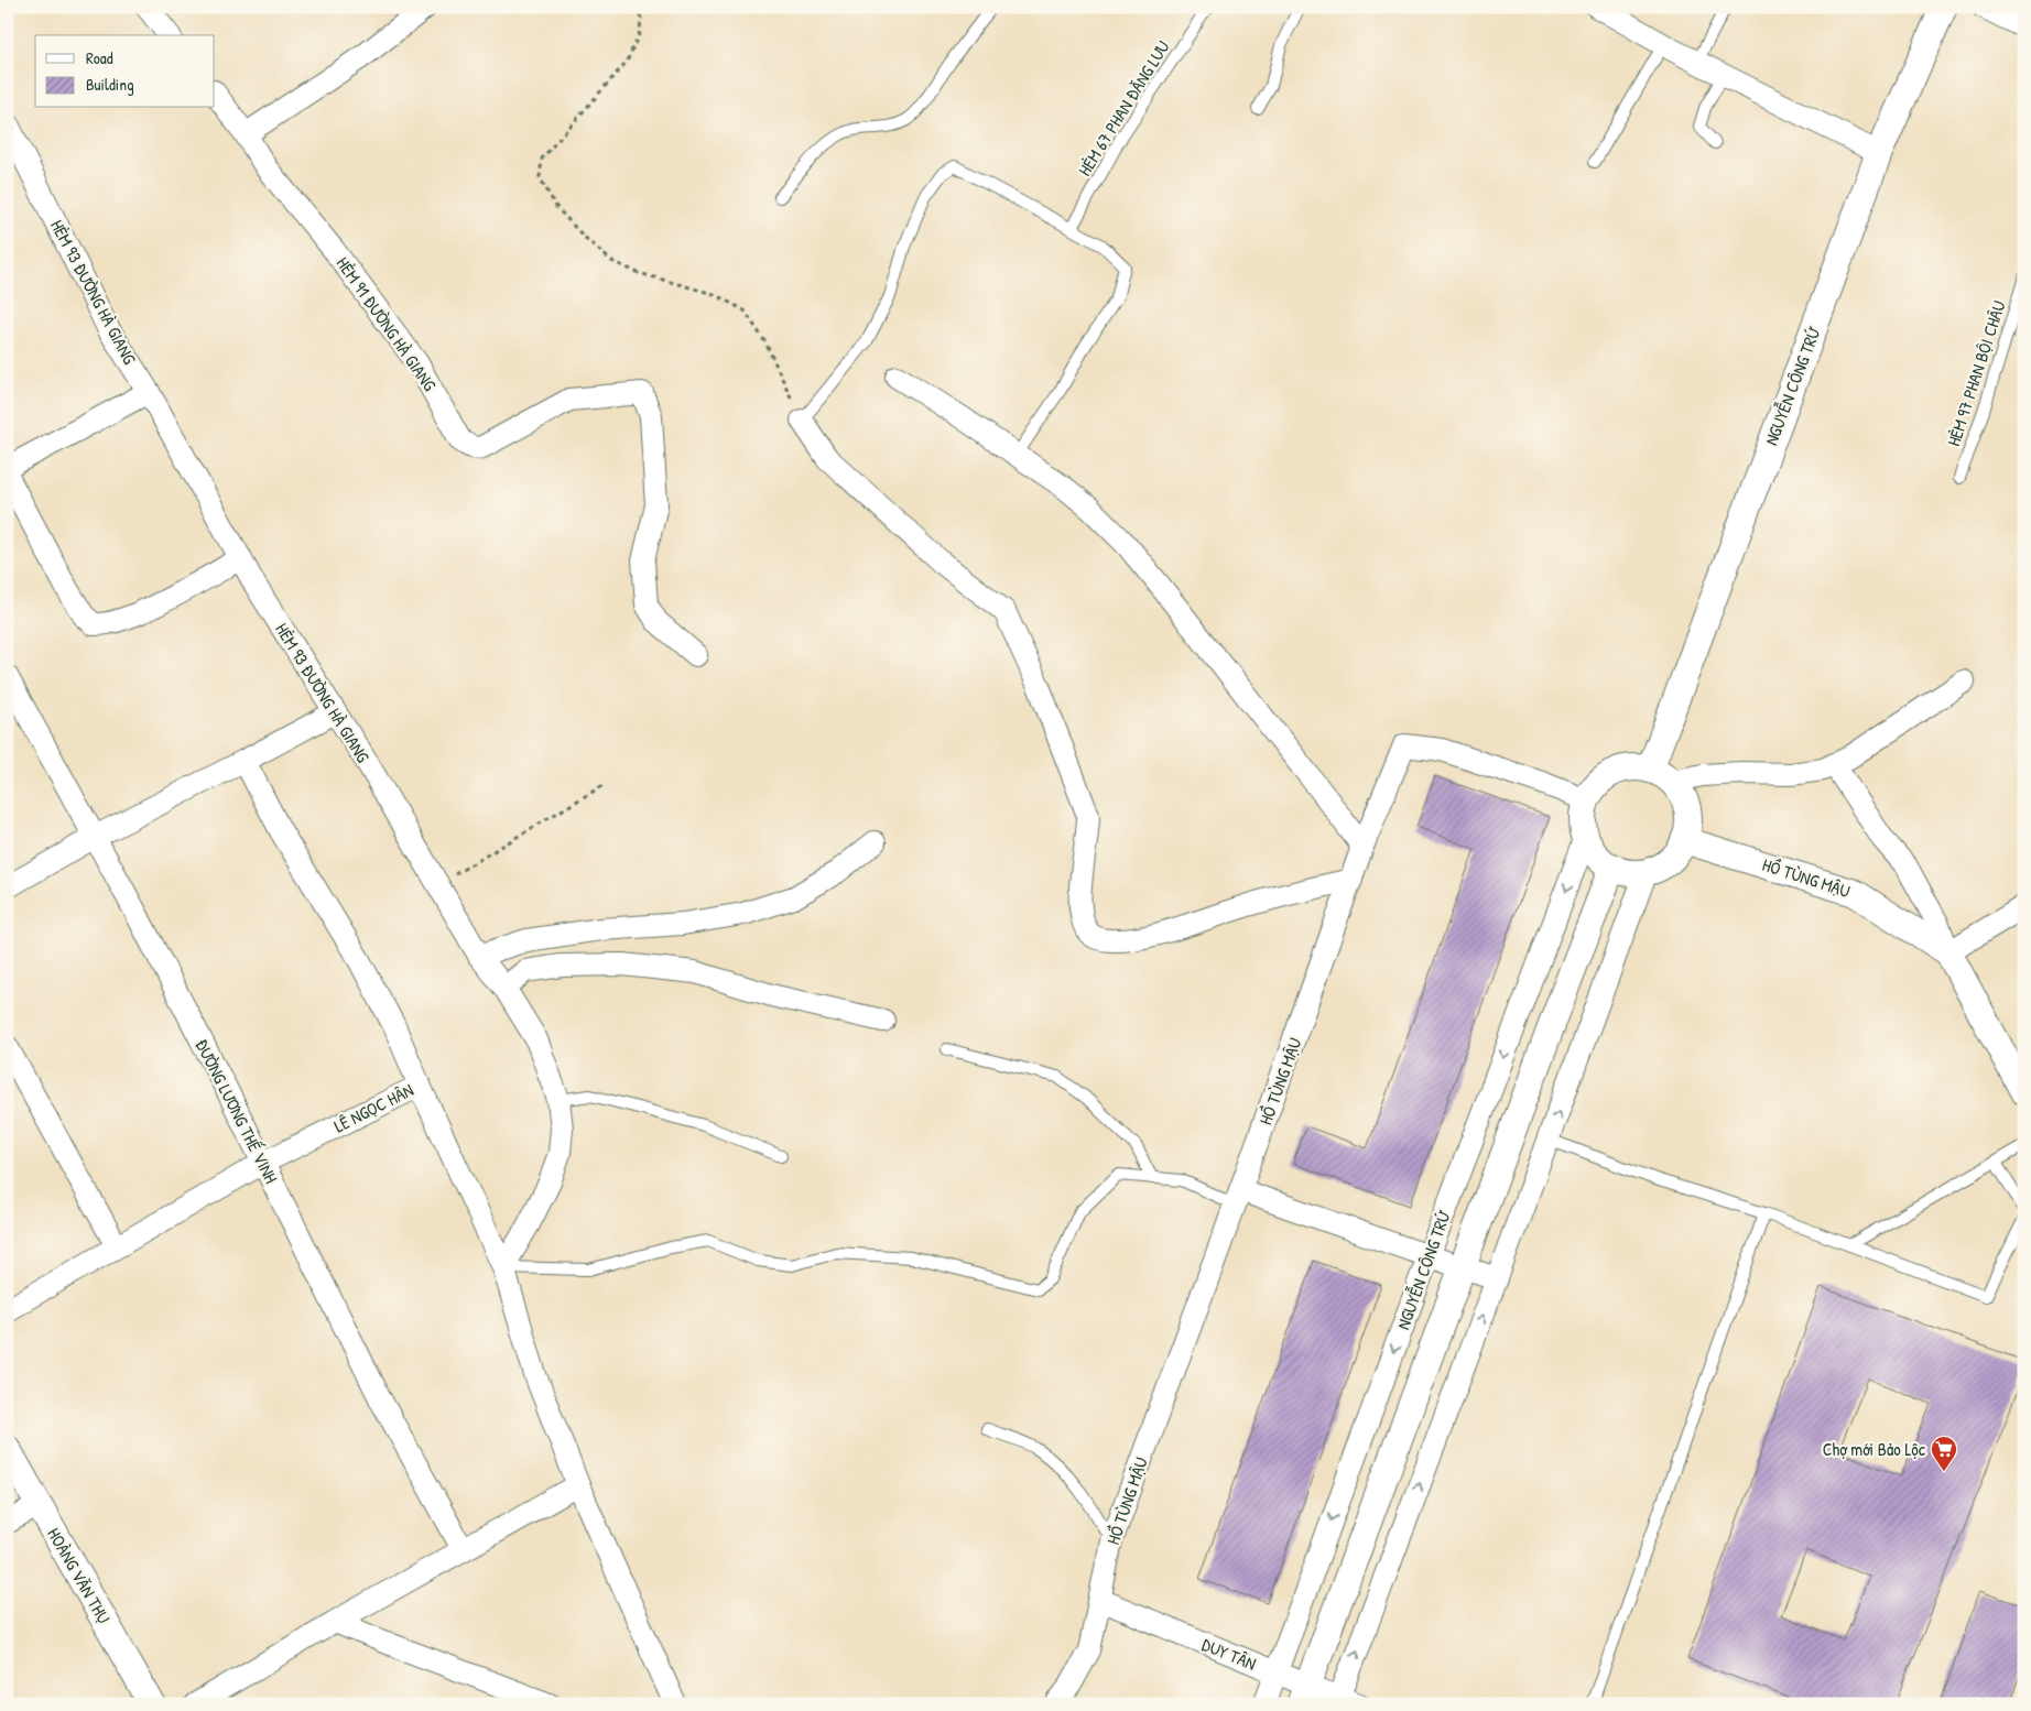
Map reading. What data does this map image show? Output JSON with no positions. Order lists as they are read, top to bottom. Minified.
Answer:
{"streets":{"street":["HẺM 93 ĐƯỜNG HÀ GIANG","HẺM 91 ĐƯỜNG HÀ GIANG","NGUYỄN CÔNG TRỨ","HỒ TÙNG MẬU","LÊ NGỌC HÂN","ĐƯỜNG LƯƠNG THẾ VINH","HOÀNG VĂN THỤ","DUY TÂN"],"lane":["HẺM 67 PHAN ĐĂNG LƯU","HẺM 97 PHAN BỘI CHÂU"]},"crossings":[["NGUYỄN CÔNG TRỨ","HỒ TÙNG MẬU"],["NGUYỄN CÔNG TRỨ","DUY TÂN"],["HỒ TÙNG MẬU","DUY TÂN"],["LÊ NGỌC HÂN","ĐƯỜNG LƯƠNG THẾ VINH"]],"places":{"supermarket":["Chợ mới Bảo Lộc"]},"legend":["Road","Building"]}
